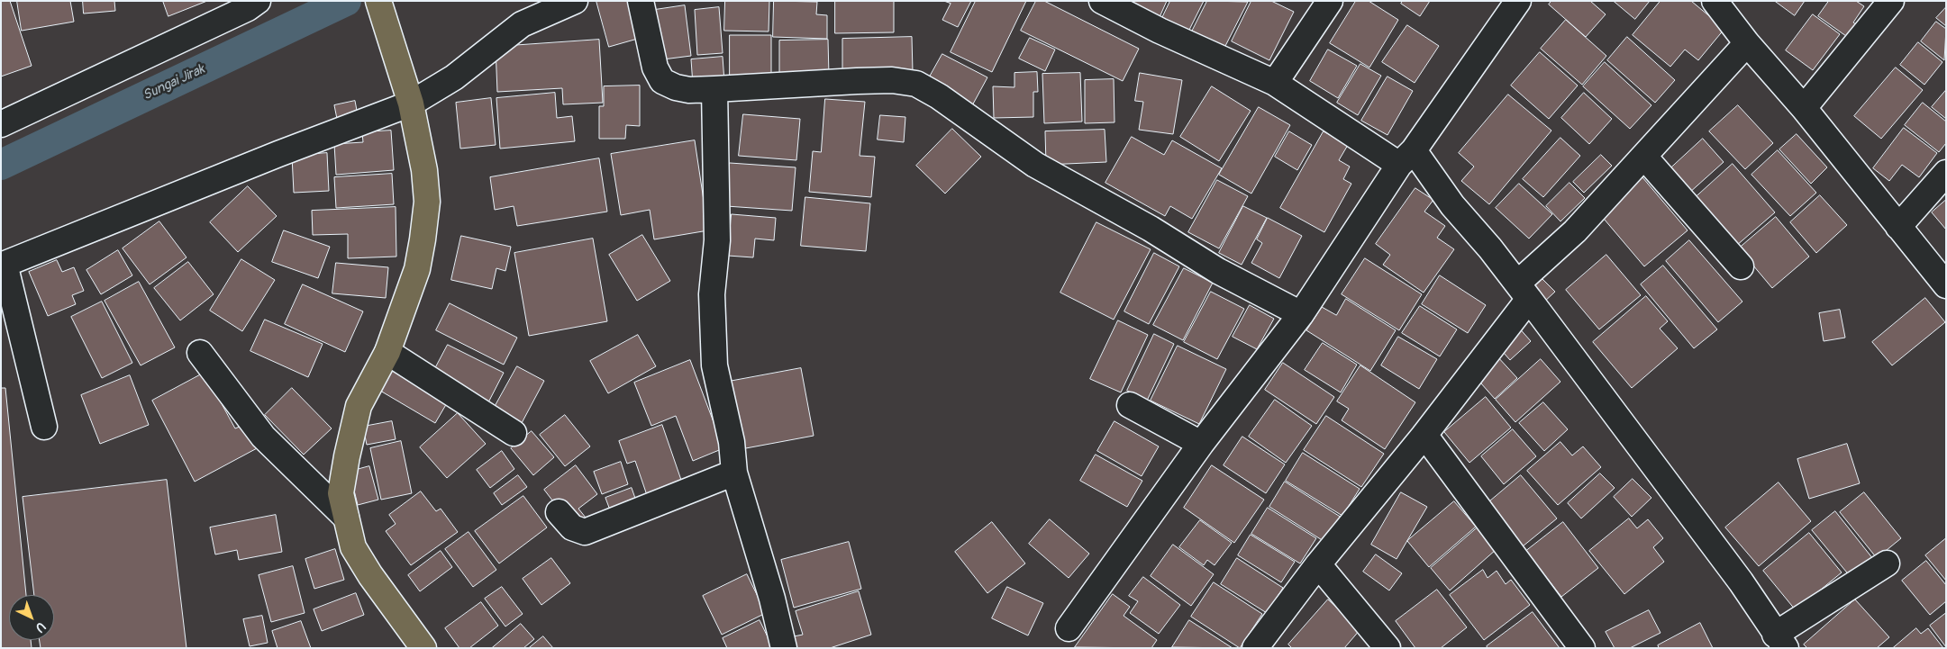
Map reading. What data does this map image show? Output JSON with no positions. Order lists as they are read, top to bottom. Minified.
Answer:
{"water":["Sungai Jirak"],"north":"bottom right"}
